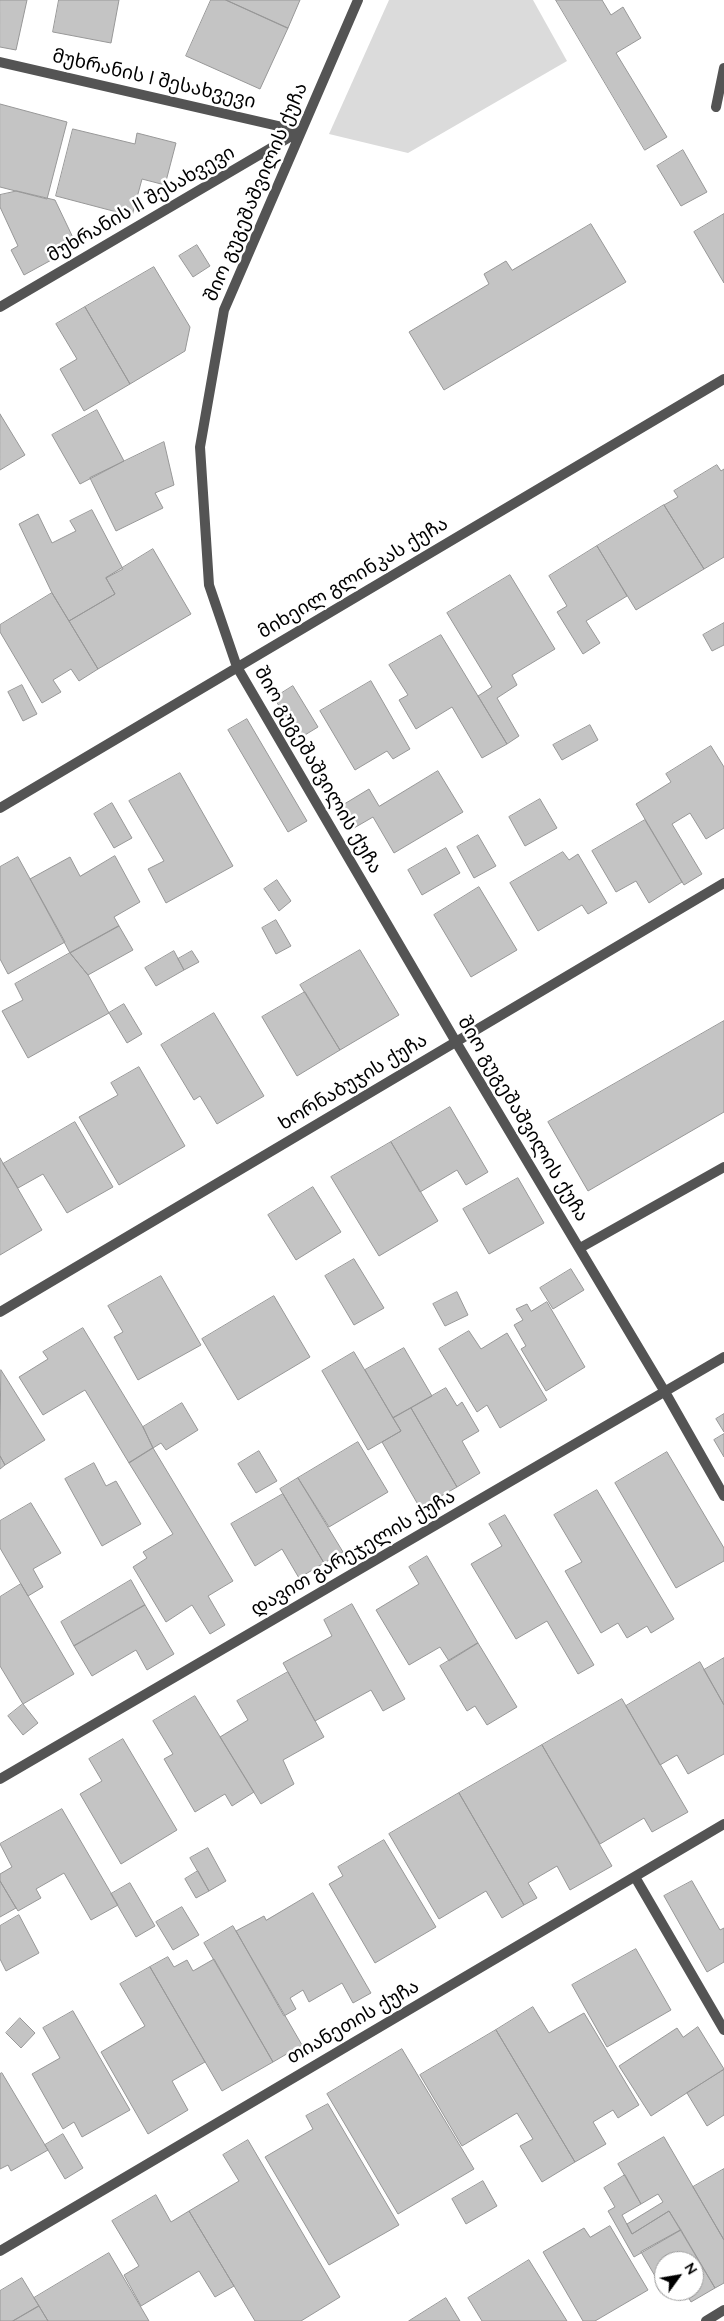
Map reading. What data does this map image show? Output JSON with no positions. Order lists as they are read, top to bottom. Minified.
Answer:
{"streets":{"street":["მუხრანის I შესახვევი","შიო გუგეშაშვილის ქუჩა","მუხრანის II შესახვევი","მიხეილ გლინკას ქუჩა","ხორნაბუჯის ქუჩა","დავით გარეჯელის ქუჩა","თიანეთის ქუჩა"]},"crossings":[["მუხრანის I შესახვევი","შიო გუგეშაშვილის ქუჩა"],["მუხრანის I შესახვევი","მუხრანის II შესახვევი"],["შიო გუგეშაშვილის ქუჩა","მუხრანის II შესახვევი"],["შიო გუგეშაშვილის ქუჩა","მიხეილ გლინკას ქუჩა"],["შიო გუგეშაშვილის ქუჩა","ხორნაბუჯის ქუჩა"],["შიო გუგეშაშვილის ქუჩა","დავით გარეჯელის ქუჩა"]],"north":"top right"}
